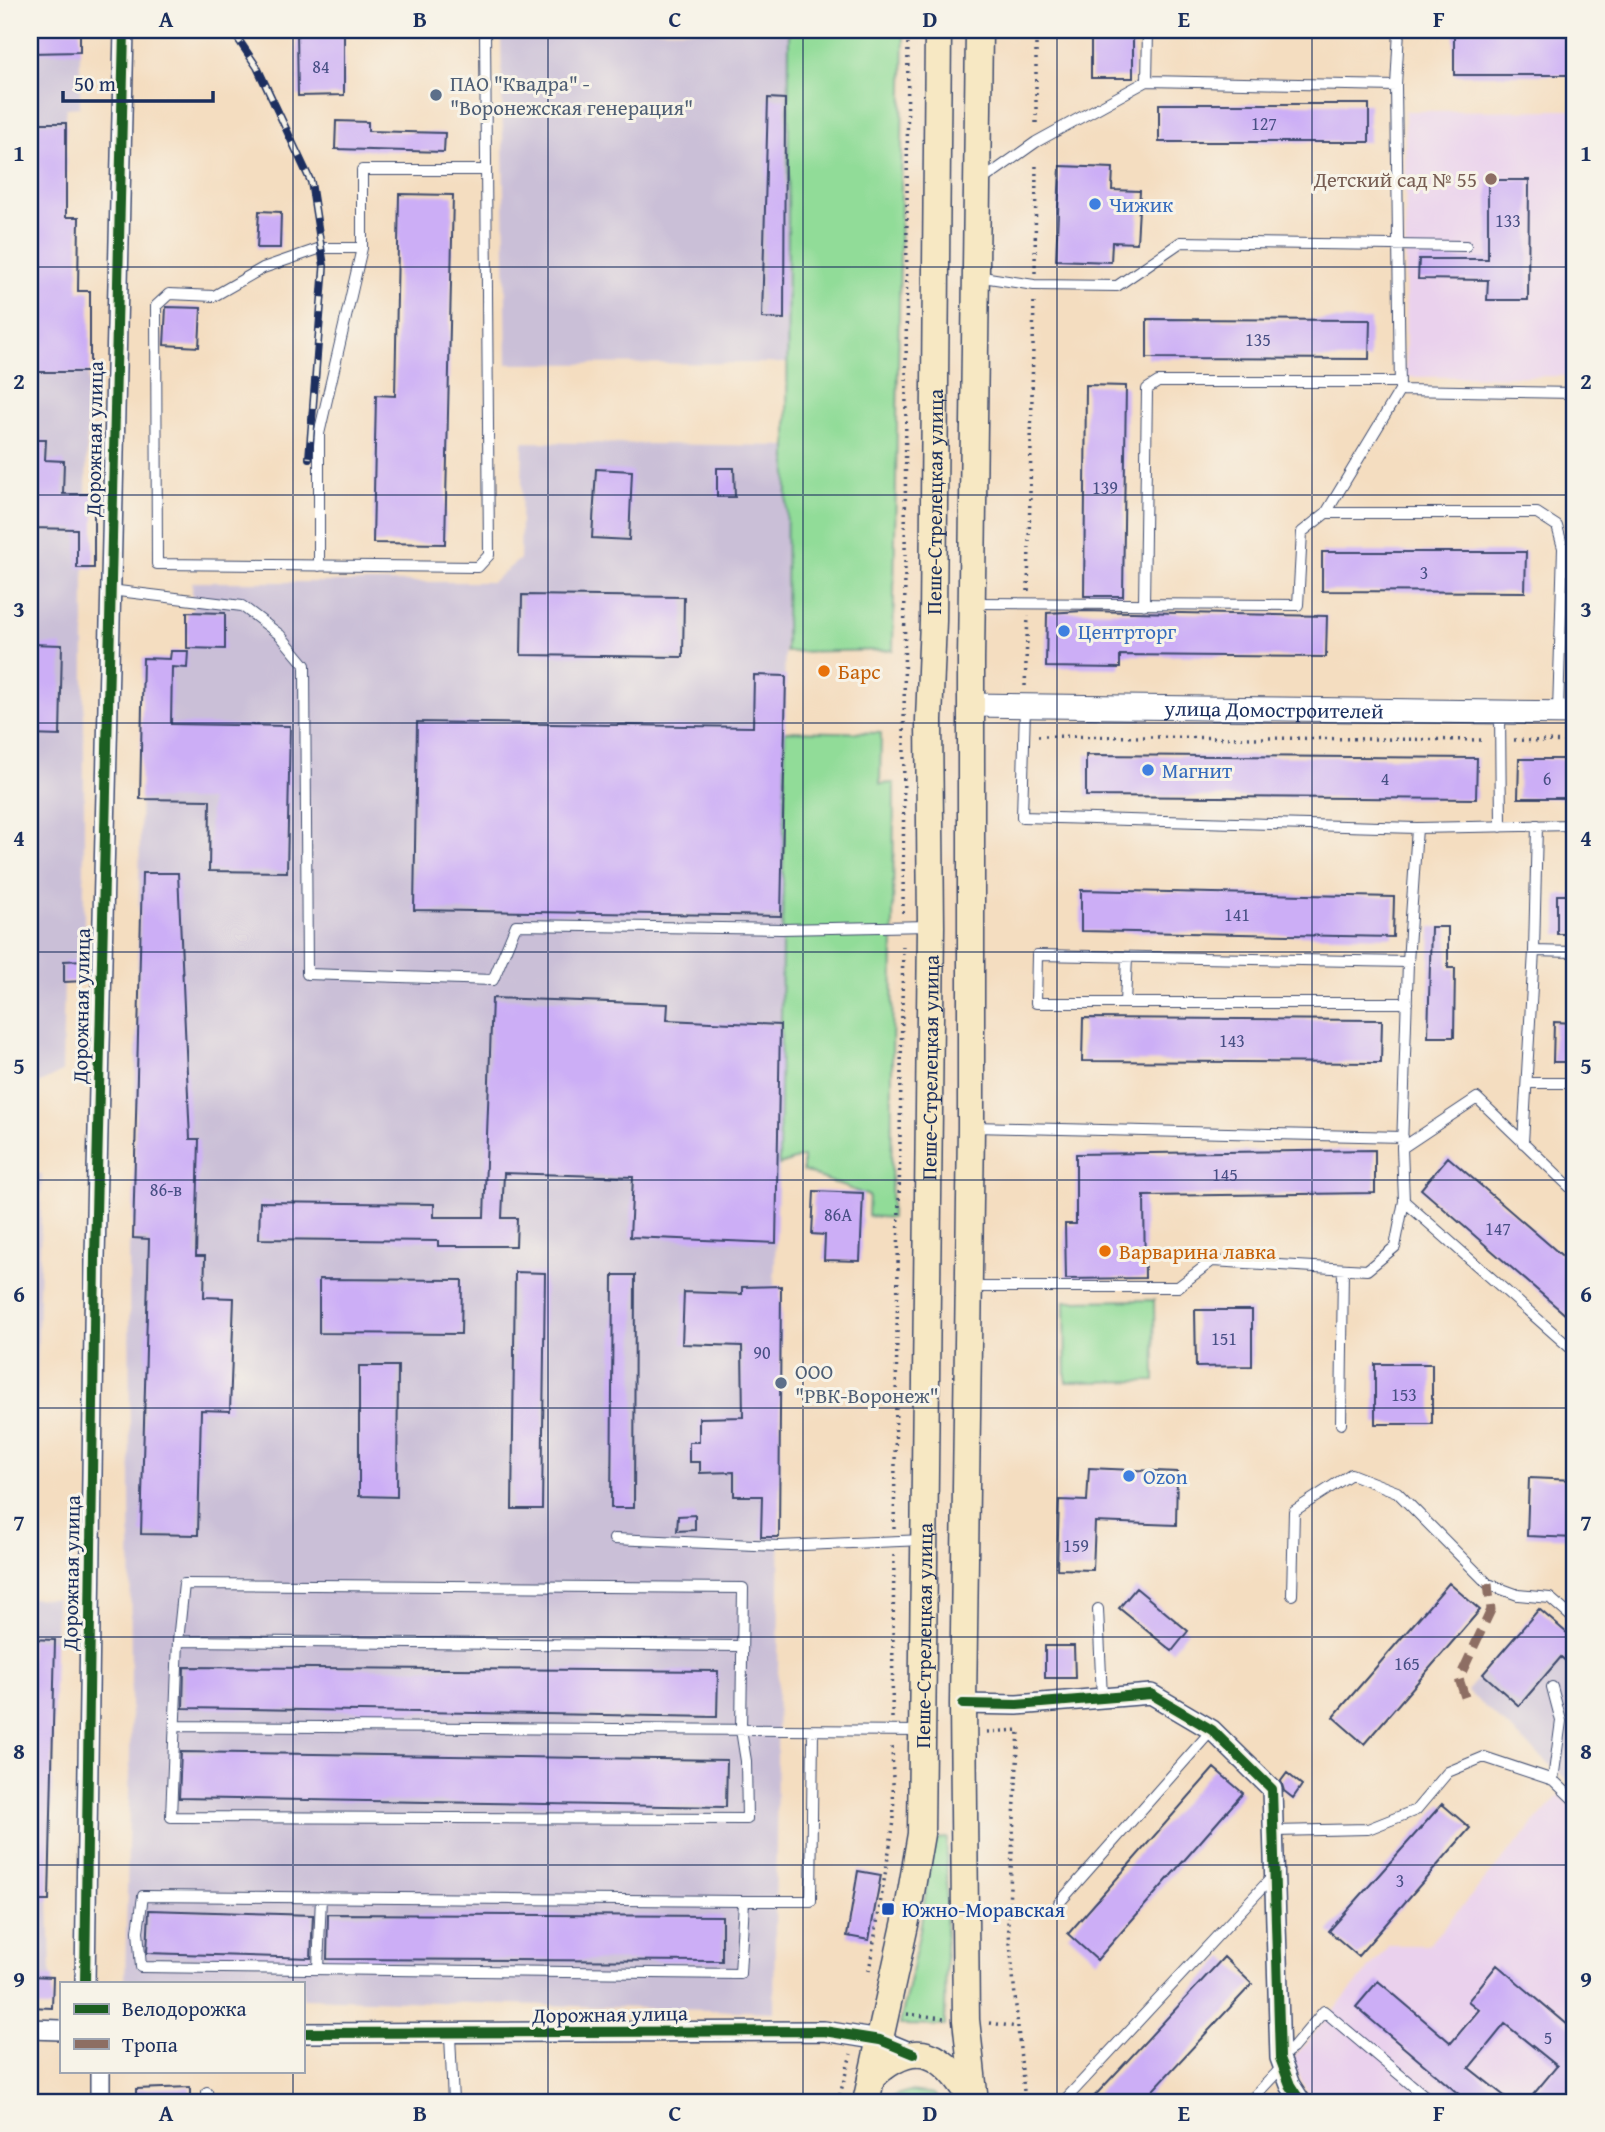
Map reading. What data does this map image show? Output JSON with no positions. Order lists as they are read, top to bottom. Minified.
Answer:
{"streets":{"main road":["Пеше-Стрелецкая улица"],"street":["Дорожная улица","улица Домостроителей"]},"crossings":[["Дорожная улица","Пеше-Стрелецкая улица"],["Пеше-Стрелецкая улица","улица Домостроителей"]],"places":{"other":["ПАО \"Квадра\" - \"Воронежская генерация\"","Детский сад № 55","Чижик","Центрторг","Барс","Магнит","Варварина лавка","ООО \"РВК-Воронеж\"","Ozon"],"transit":["Южно-Моравская"]},"house_numbers":["84","127","133","135","139","3","4","6","141","143","145","86-в","86А","147","151","90","153","159","165","3","5"],"legend":["Велодорожка","Тропа"],"scale_bar":"50 m","grid":{"columns":["A","B","C","D","E","F"],"rows":["1","2","3","4","5","6","7","8","9"]}}
